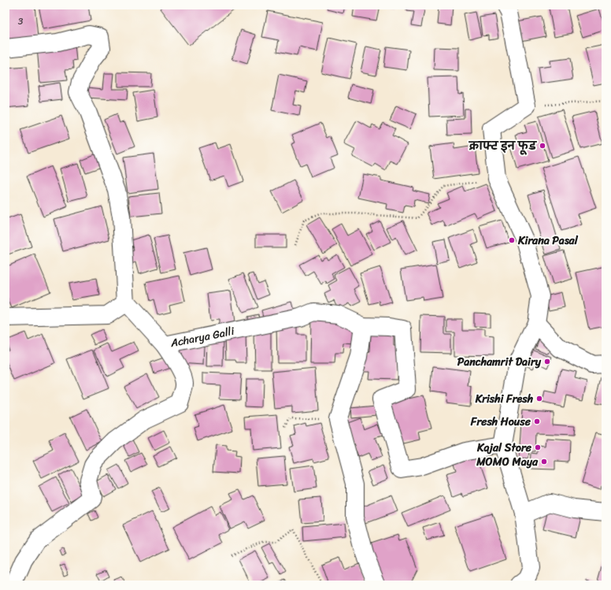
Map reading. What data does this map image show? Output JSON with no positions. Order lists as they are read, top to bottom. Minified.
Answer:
{"streets":{"street":["Acharya Galli"]},"places":["क्राफ्ट इन फूड","Kirana Pasal","Panchamrit Dairy","Krishi Fresh","Fresh House","Kajal Store","MOMO Maya"],"house_numbers":["3"]}
